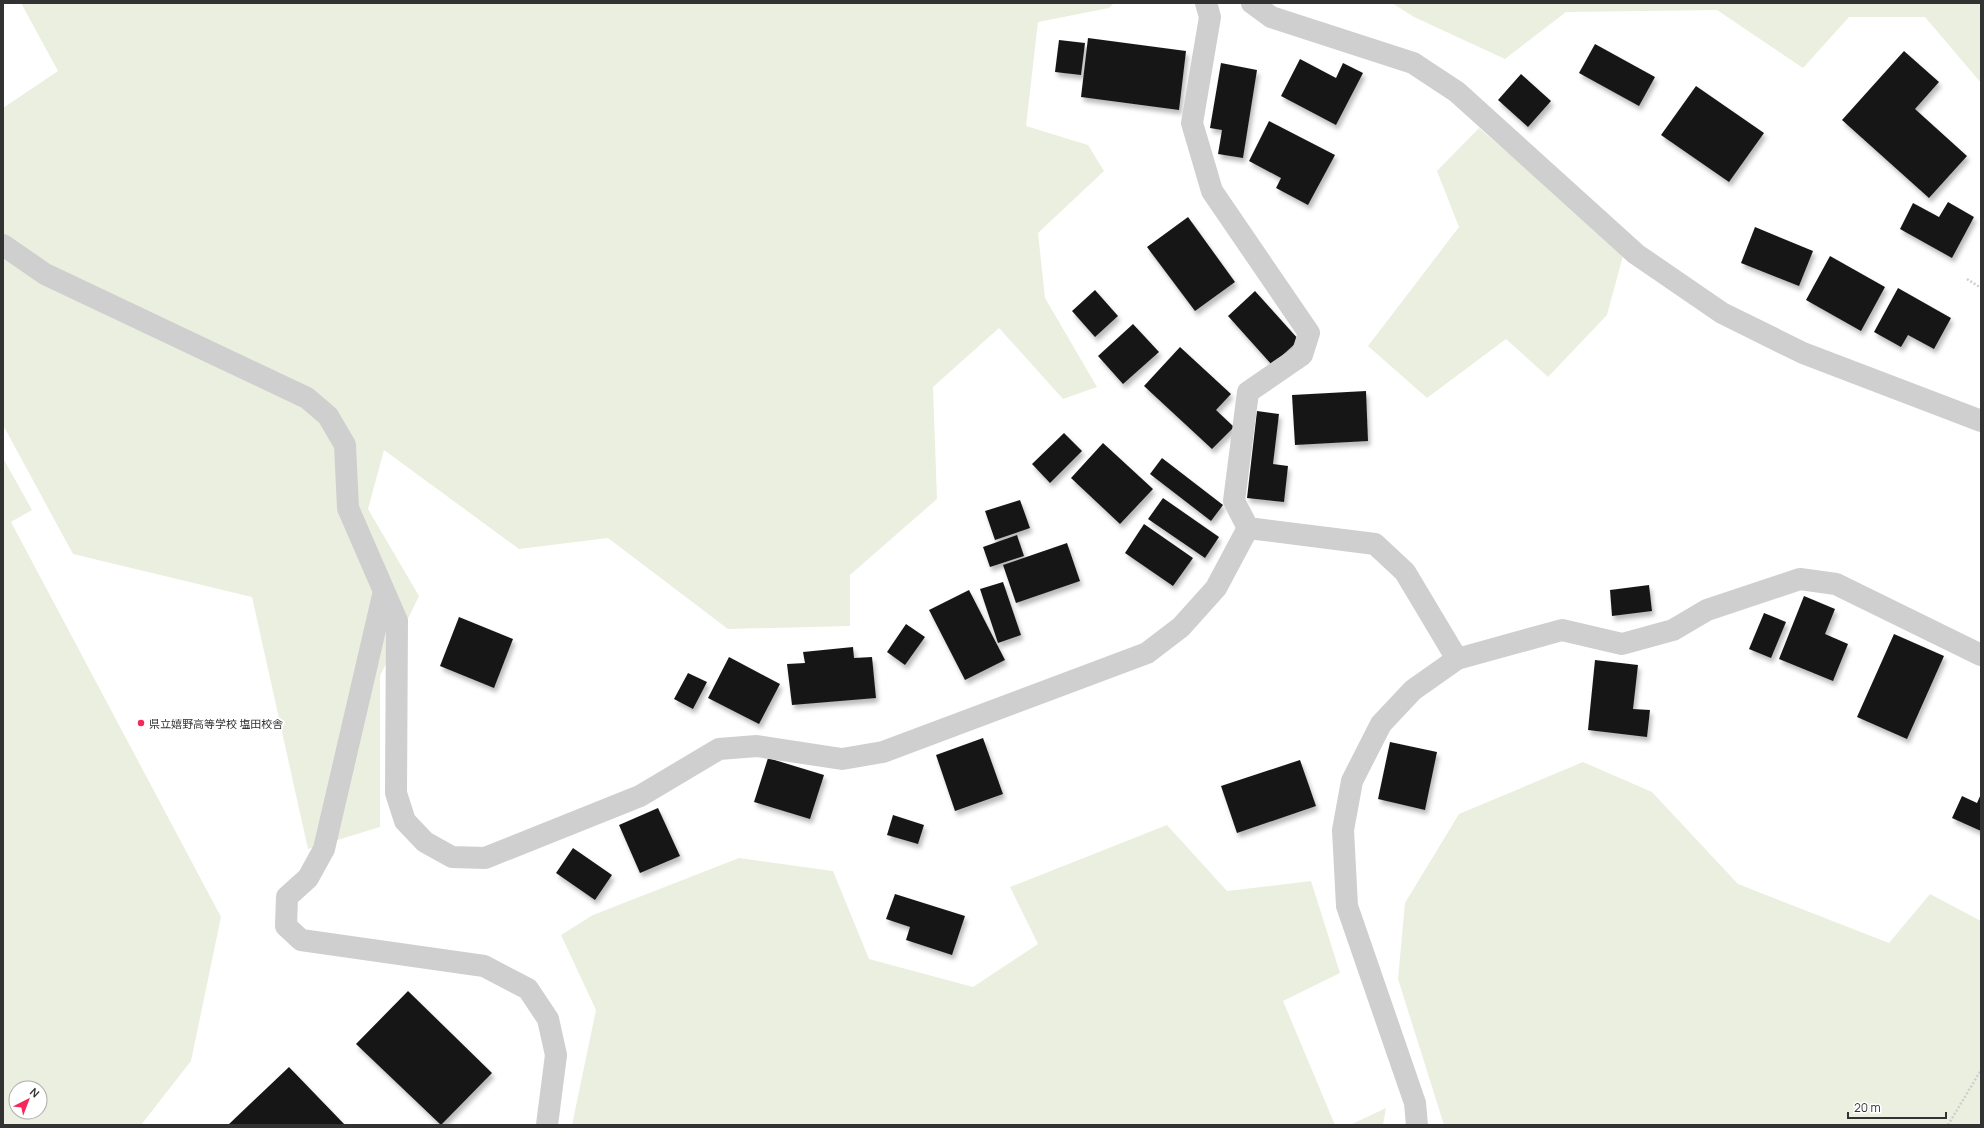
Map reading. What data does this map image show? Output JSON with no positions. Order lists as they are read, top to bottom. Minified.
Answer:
{"places":["県立嬉野高等学校 塩田校舎"],"scale_bar":"20 m","north":"top right"}
